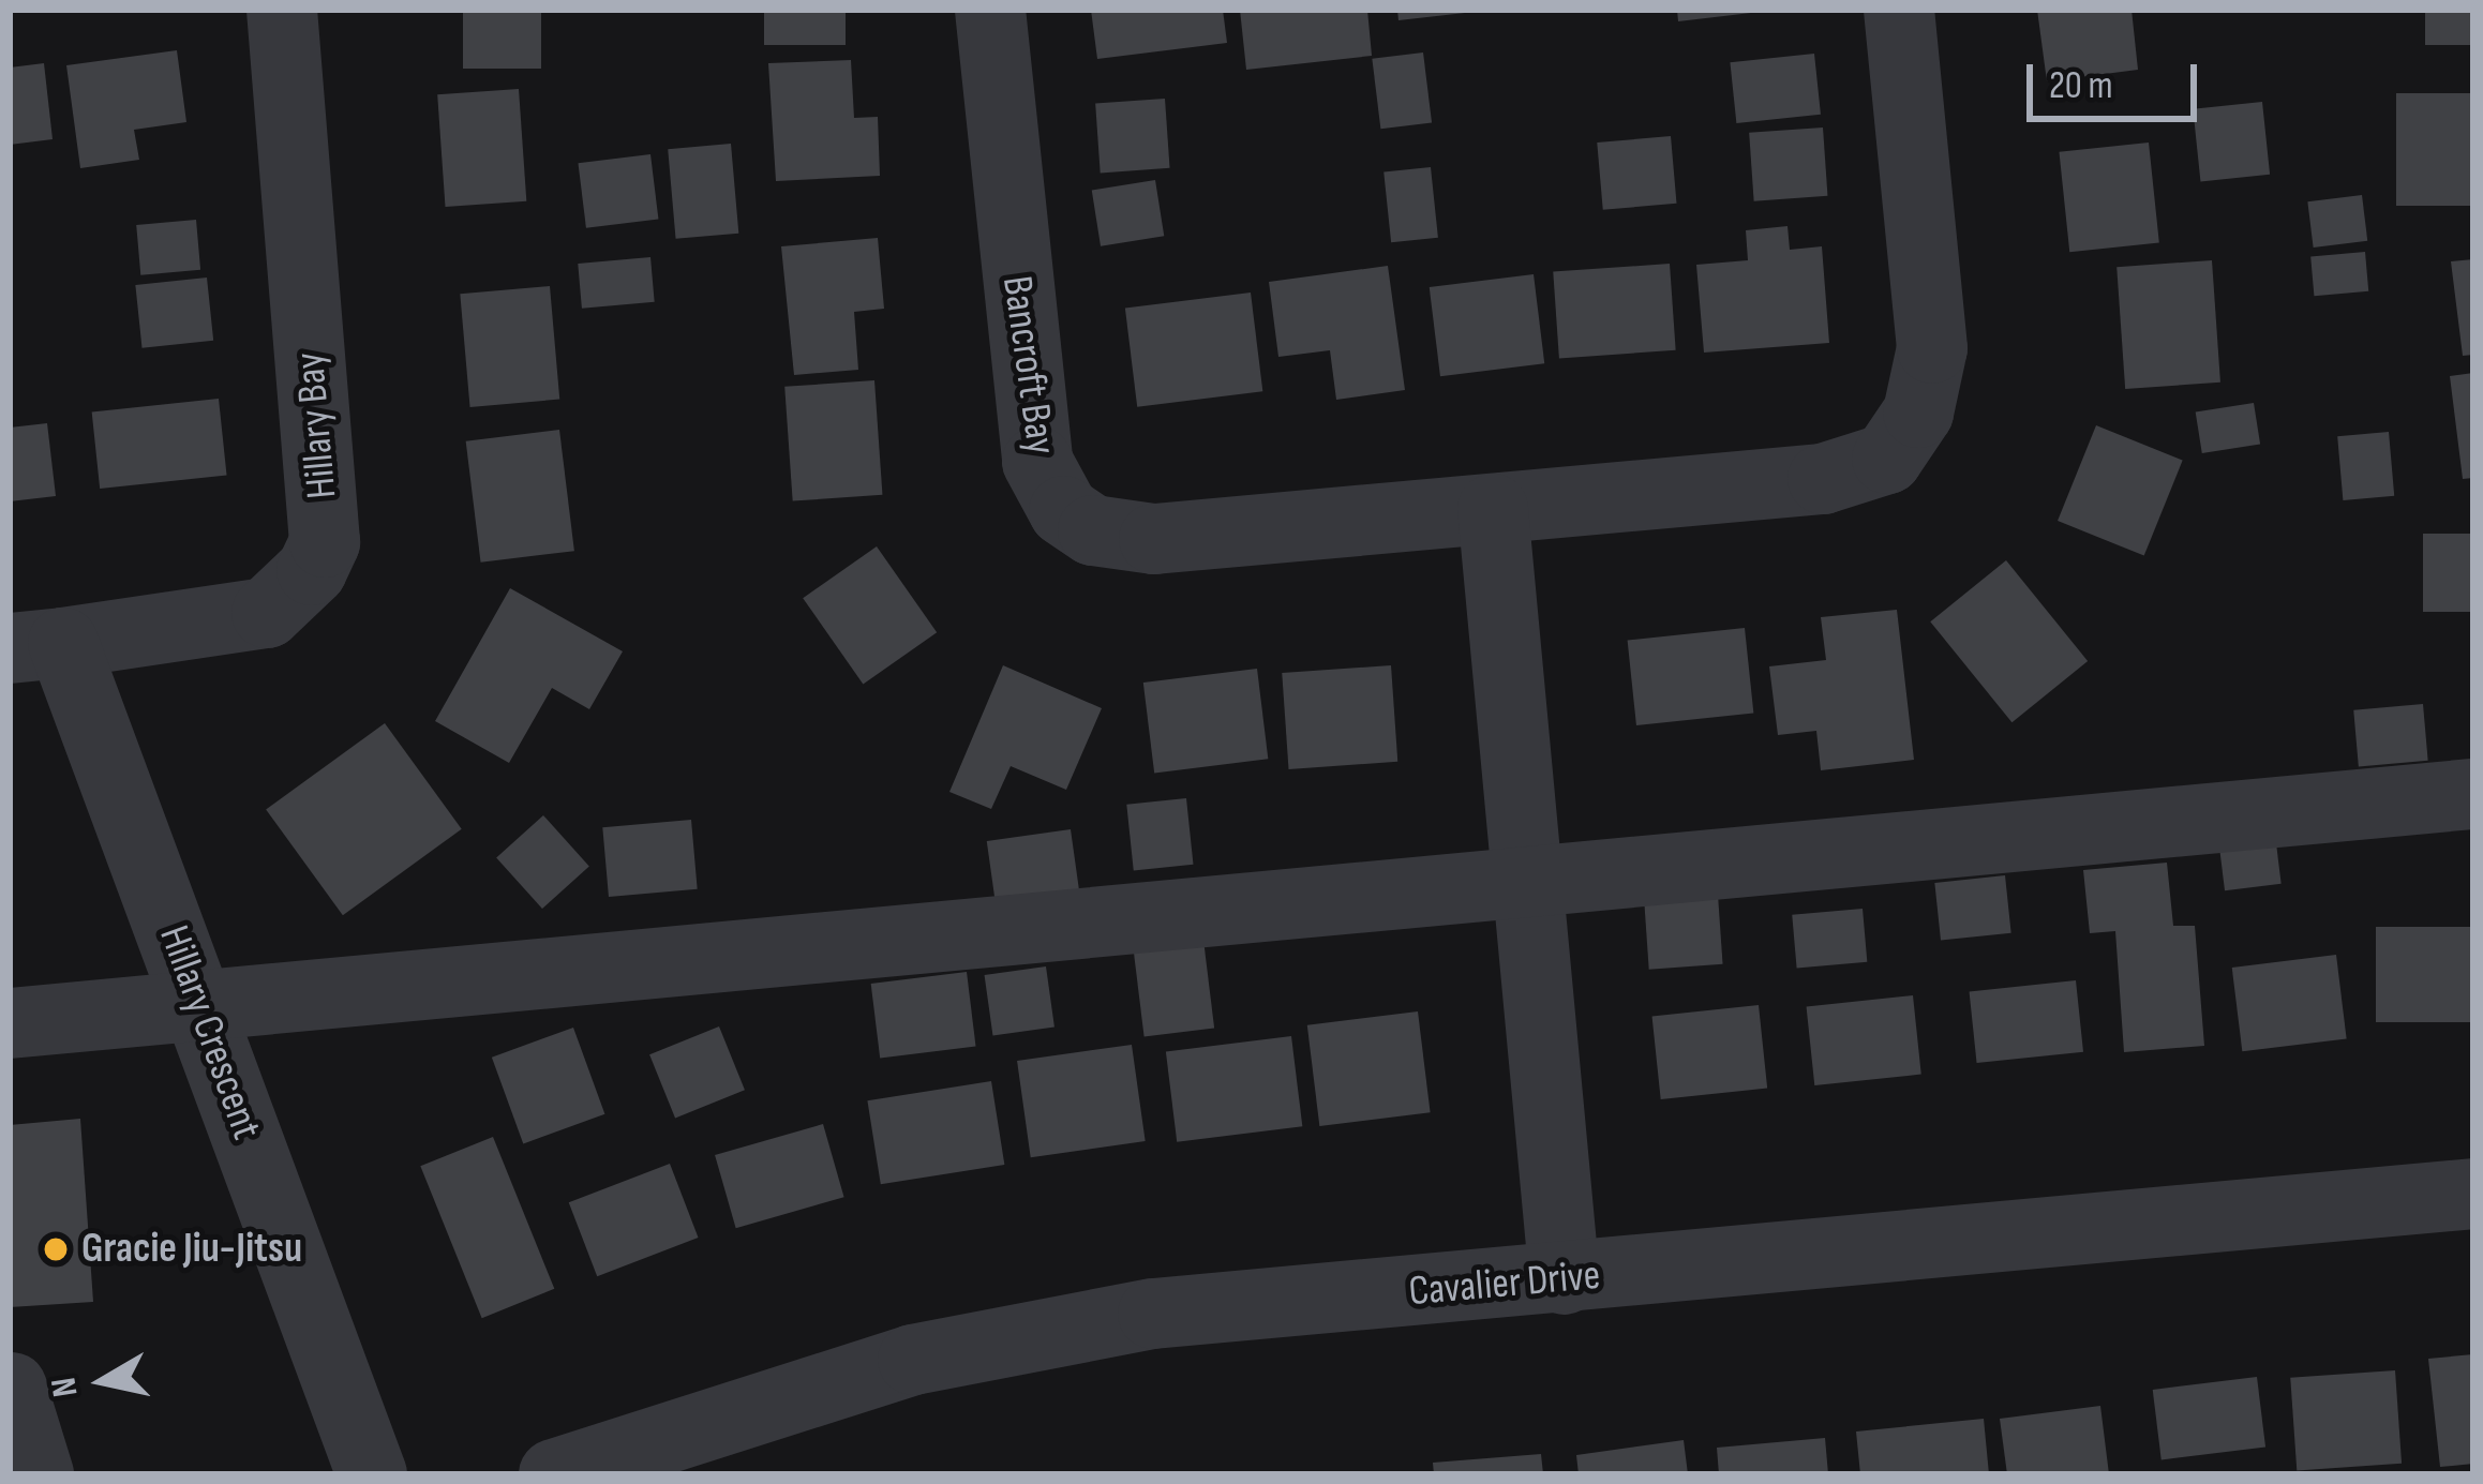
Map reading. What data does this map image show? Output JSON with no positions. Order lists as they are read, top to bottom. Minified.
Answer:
{"streets":{"street":["Bancroft Bay","Hillary Bay","Hillary Crescent","Cavalier Drive"]},"crossings":[["Hillary Bay","Hillary Crescent"]],"places":["Gracie Jiu-Jitsu"],"scale_bar":"20 m","north":"left"}
